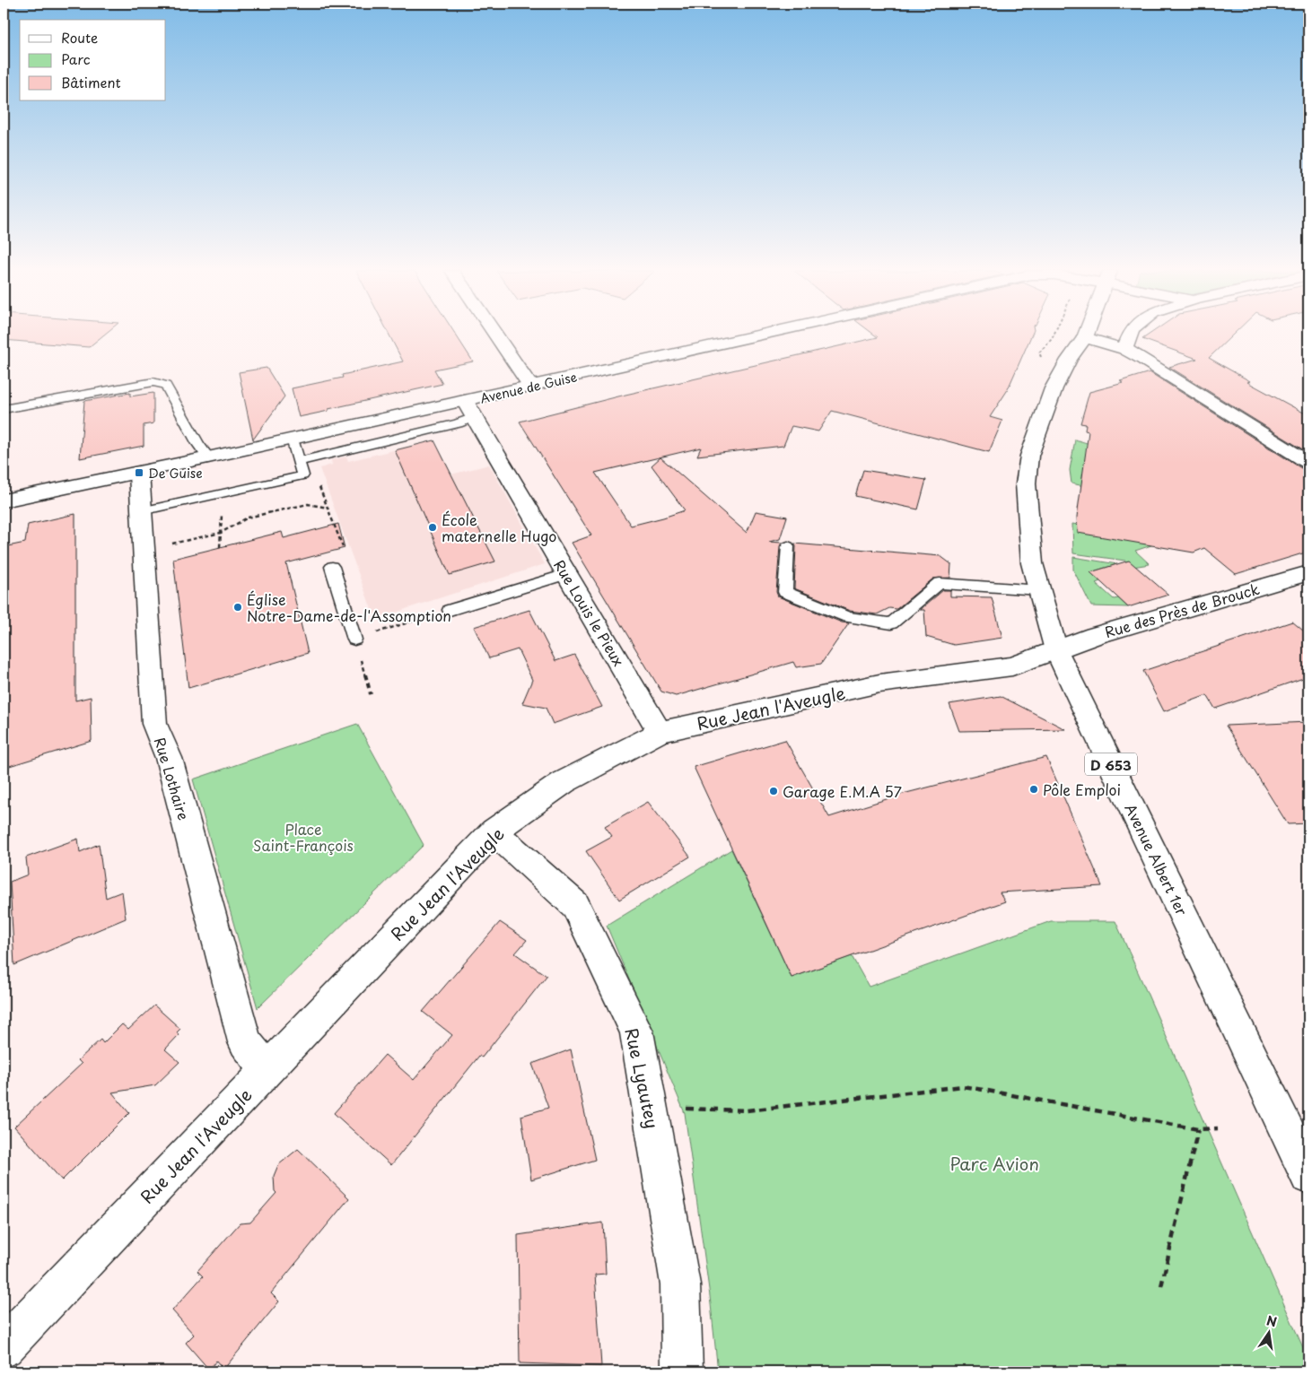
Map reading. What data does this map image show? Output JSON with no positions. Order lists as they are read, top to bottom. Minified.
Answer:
{"streets":{"street":["Avenue de Guise","Rue des Près de Brouck","Rue Louis le Pieux","Rue Jean l'Aveugle","D 653","Rue Lothaire","Avenue Albert 1er","Rue Lyautey"]},"crossings":[["Avenue de Guise","Rue Louis le Pieux"],["Avenue de Guise","Rue Lothaire"],["Rue des Près de Brouck","Rue Jean l'Aveugle"],["Rue des Près de Brouck","Avenue Albert 1er"],["Rue Louis le Pieux","Rue Jean l'Aveugle"],["Rue Jean l'Aveugle","Rue Lothaire"],["Rue Jean l'Aveugle","Avenue Albert 1er"],["Rue Jean l'Aveugle","Rue Lyautey"]],"parks":["Place Saint-François","Parc Avion"],"places":{"transit":["De Guise"],"other":["École maternelle Hugo","Église Notre-Dame-de-l'Assomption","Pôle Emploi","Garage E.M.A 57"]},"legend":["Route","Parc","Bâtiment"],"north":"top"}
